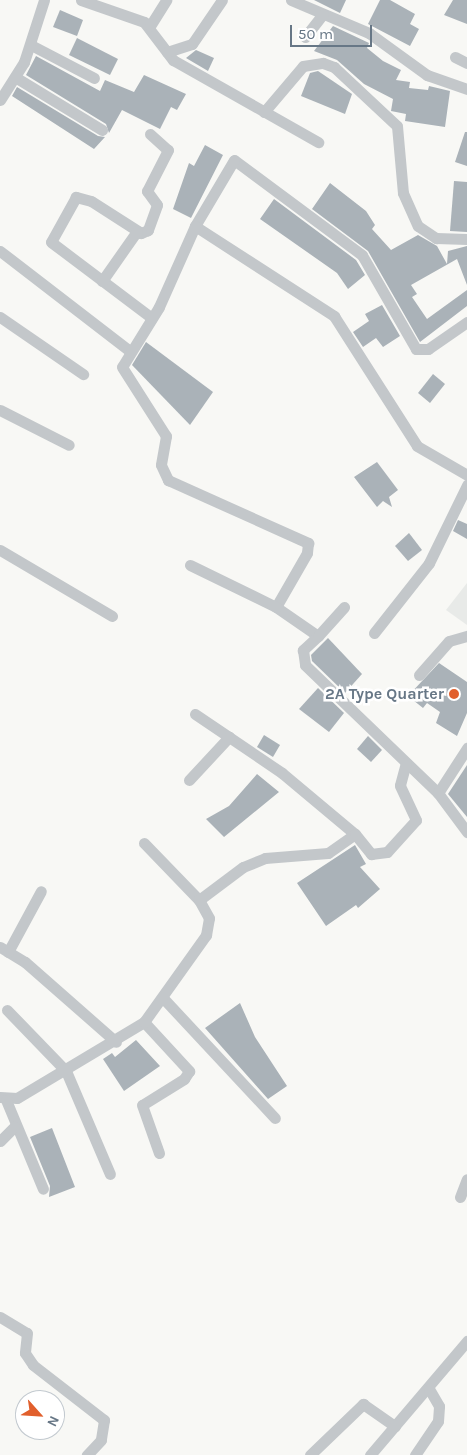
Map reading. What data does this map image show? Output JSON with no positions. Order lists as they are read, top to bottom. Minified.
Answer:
{"places":["2A Type Quarter"],"scale_bar":"50 m","north":"bottom right"}
